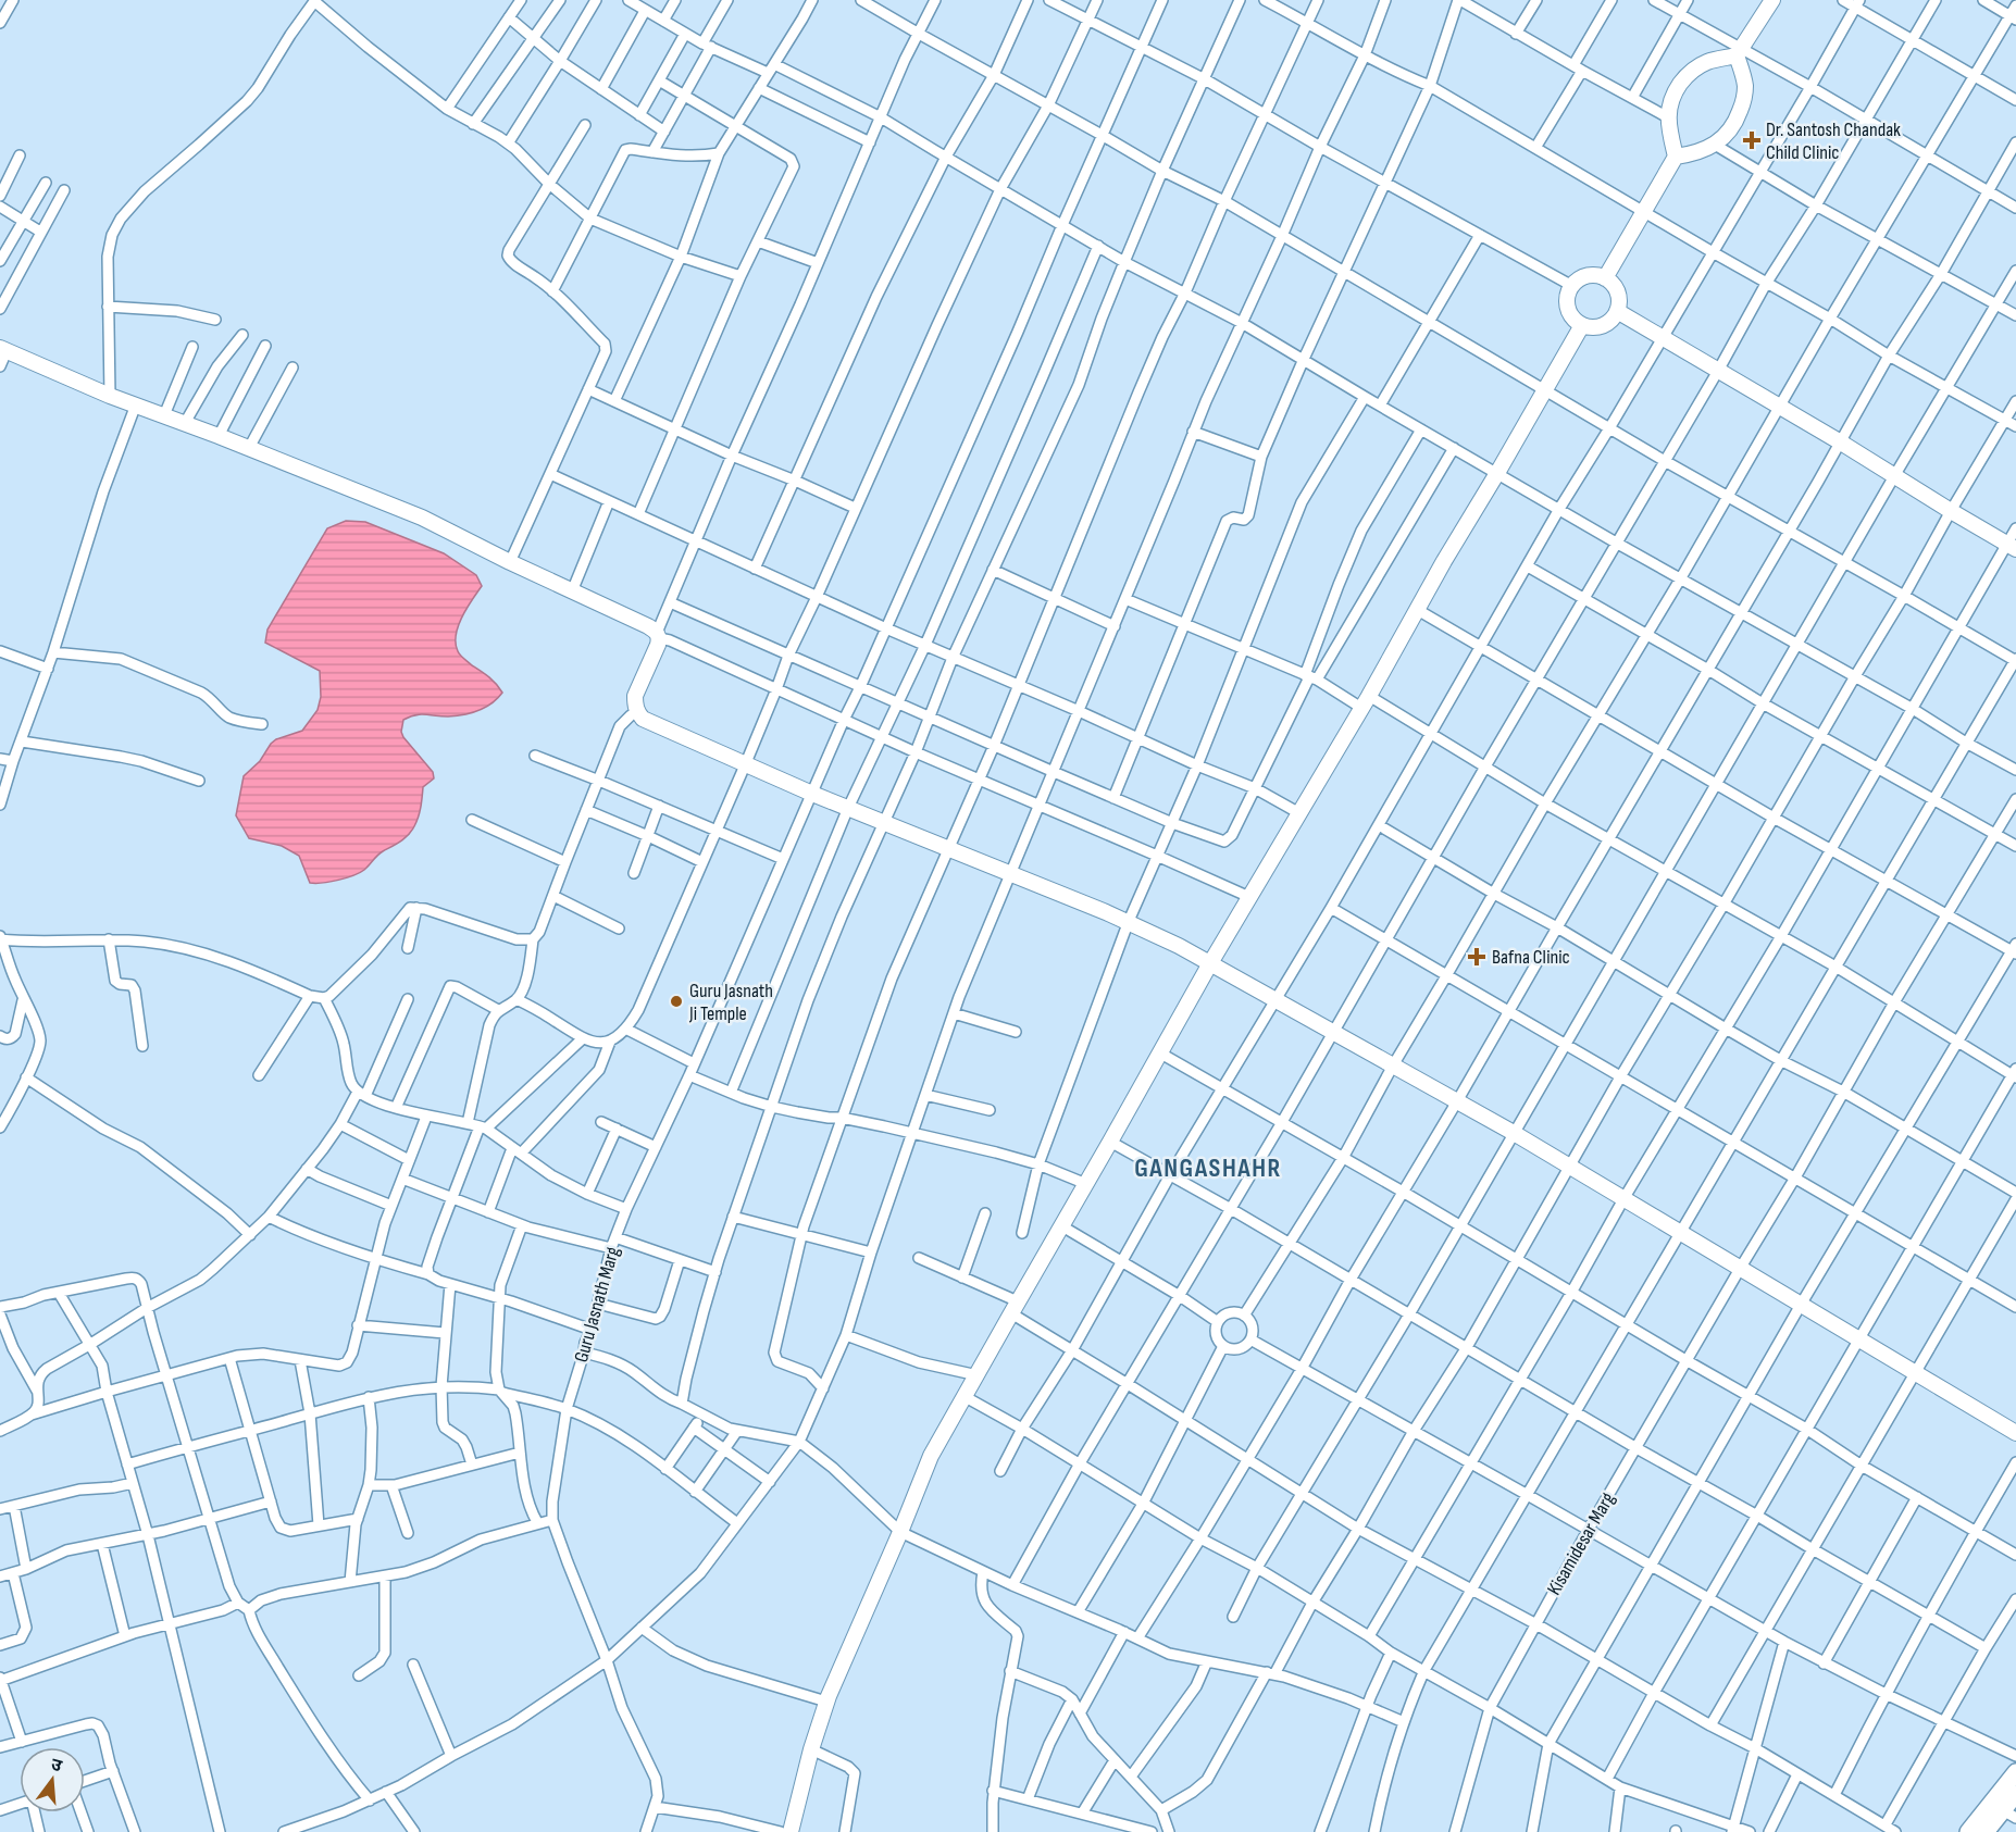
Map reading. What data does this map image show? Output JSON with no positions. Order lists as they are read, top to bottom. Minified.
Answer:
{"streets":{"street":["Guru Jasnath Marg","Kisamidesar Marg"]},"districts":["GANGASHAHR"],"places":{"health":["Dr. Santosh Chandak Child Clinic","Bafna Clinic"],"other":["Guru Jasnath Ji Temple"]},"north":"top"}
